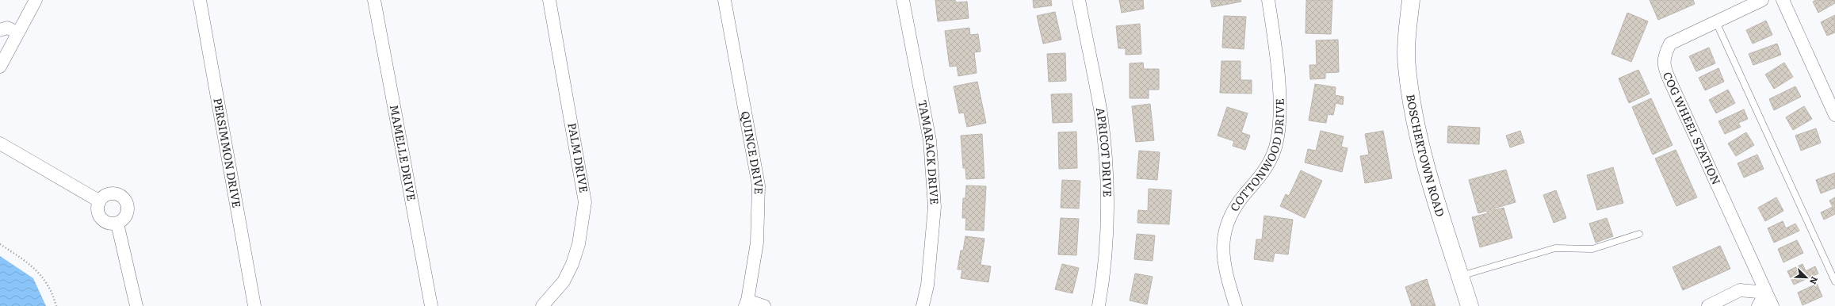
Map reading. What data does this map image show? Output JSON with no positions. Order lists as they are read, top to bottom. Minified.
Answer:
{"streets":{"street":["COG WHEEL STATION","APRICOT DRIVE","PERSIMMON DRIVE","MAMELLE DRIVE","QUINCE DRIVE","TAMARACK DRIVE","COTTONWOOD DRIVE","BOSCHERTOWN ROAD","PALM DRIVE"]},"north":"bottom right"}
